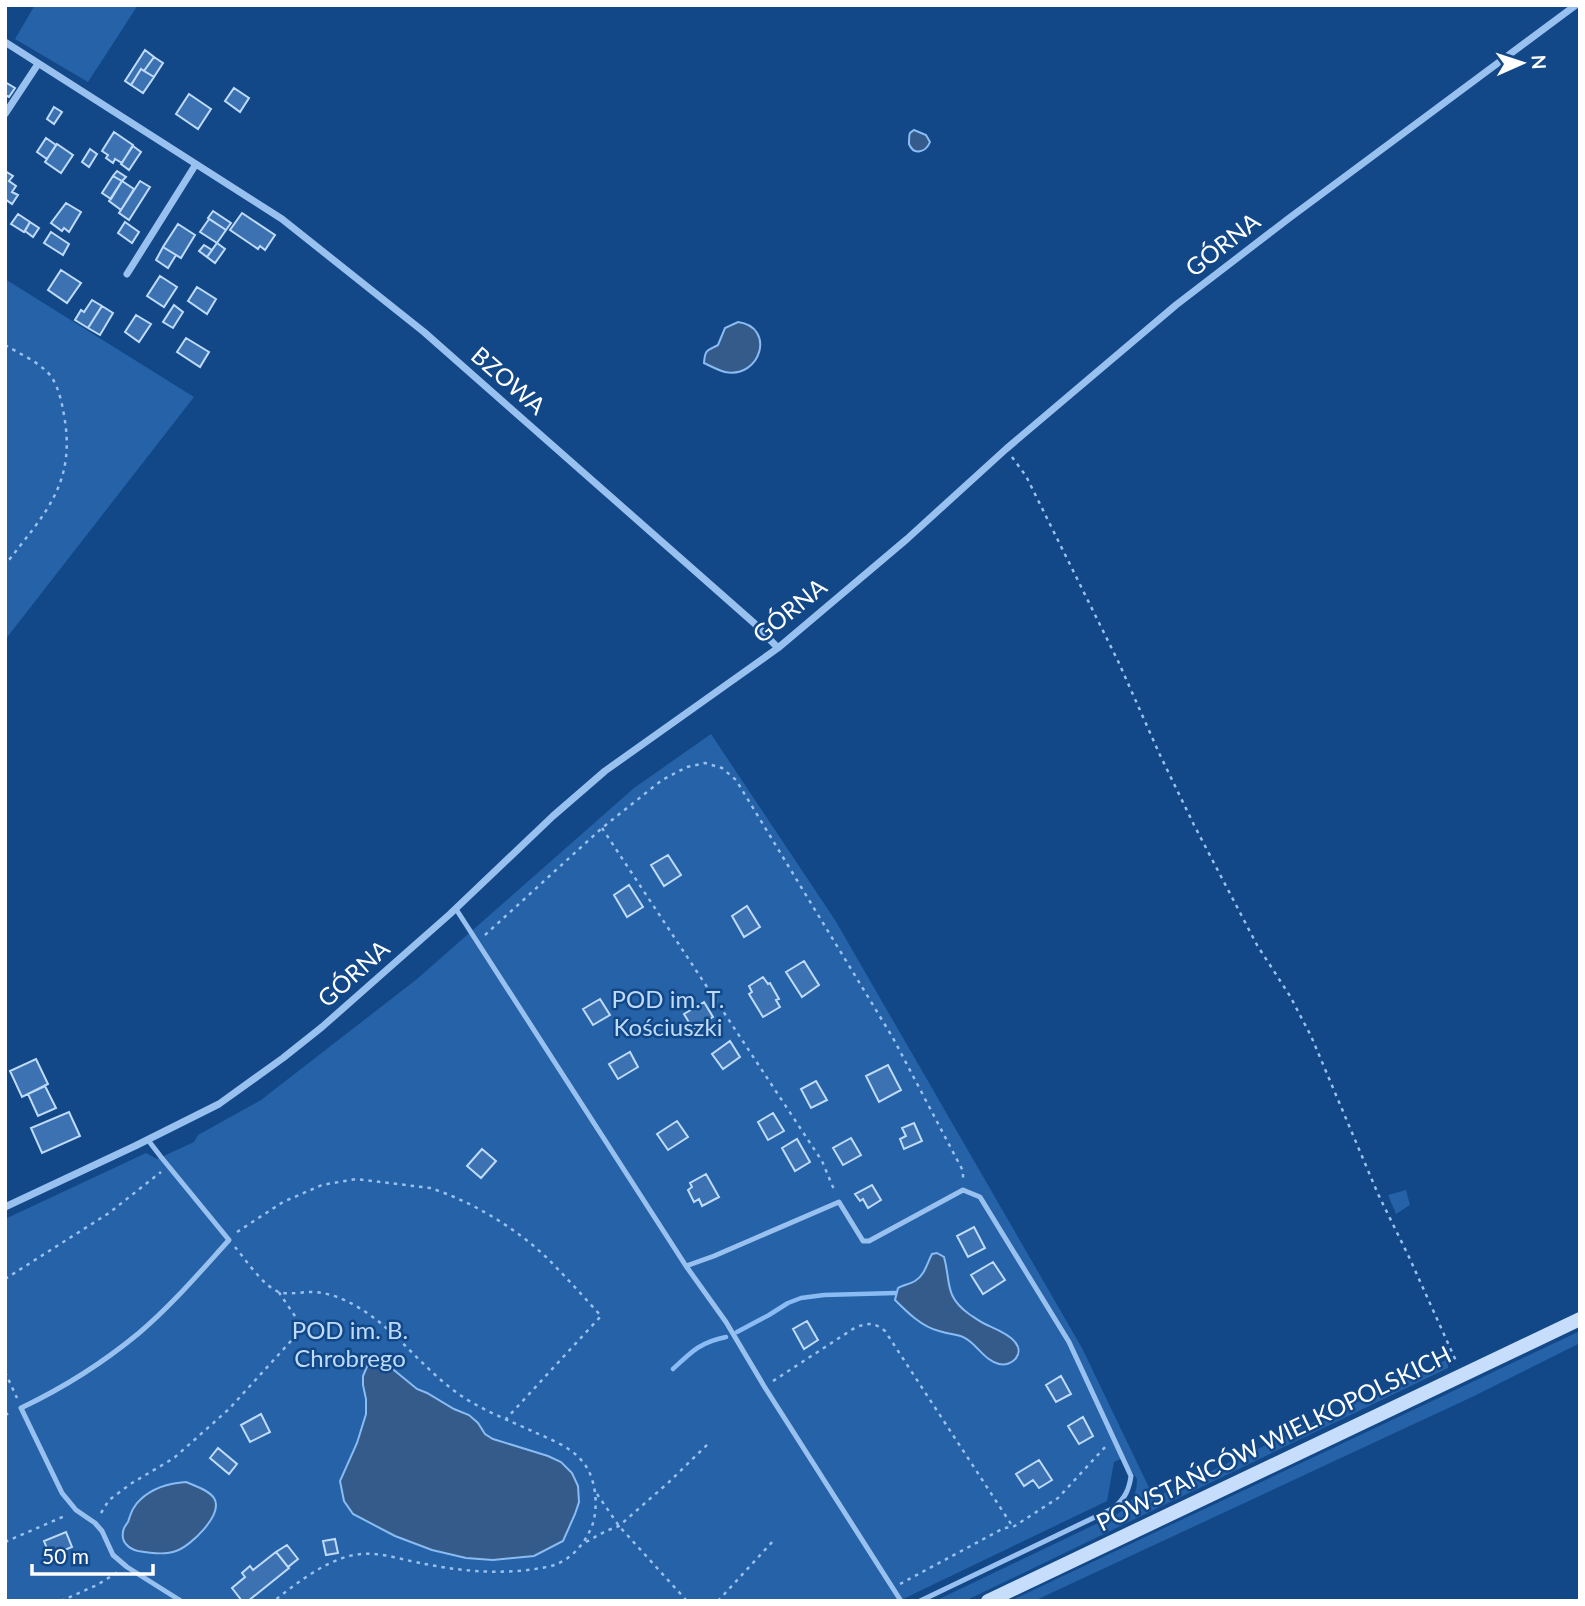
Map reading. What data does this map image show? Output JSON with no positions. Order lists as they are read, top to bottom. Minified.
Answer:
{"streets":{"street":["GÓRNA","BZOWA","POWSTAŃCÓW WIELKOPOLSKICH"]},"crossings":[["GÓRNA","BZOWA"]],"parks":["POD im. T. Kościuszki","POD im. B. Chrobrego"],"scale_bar":"50 m","north":"right"}
